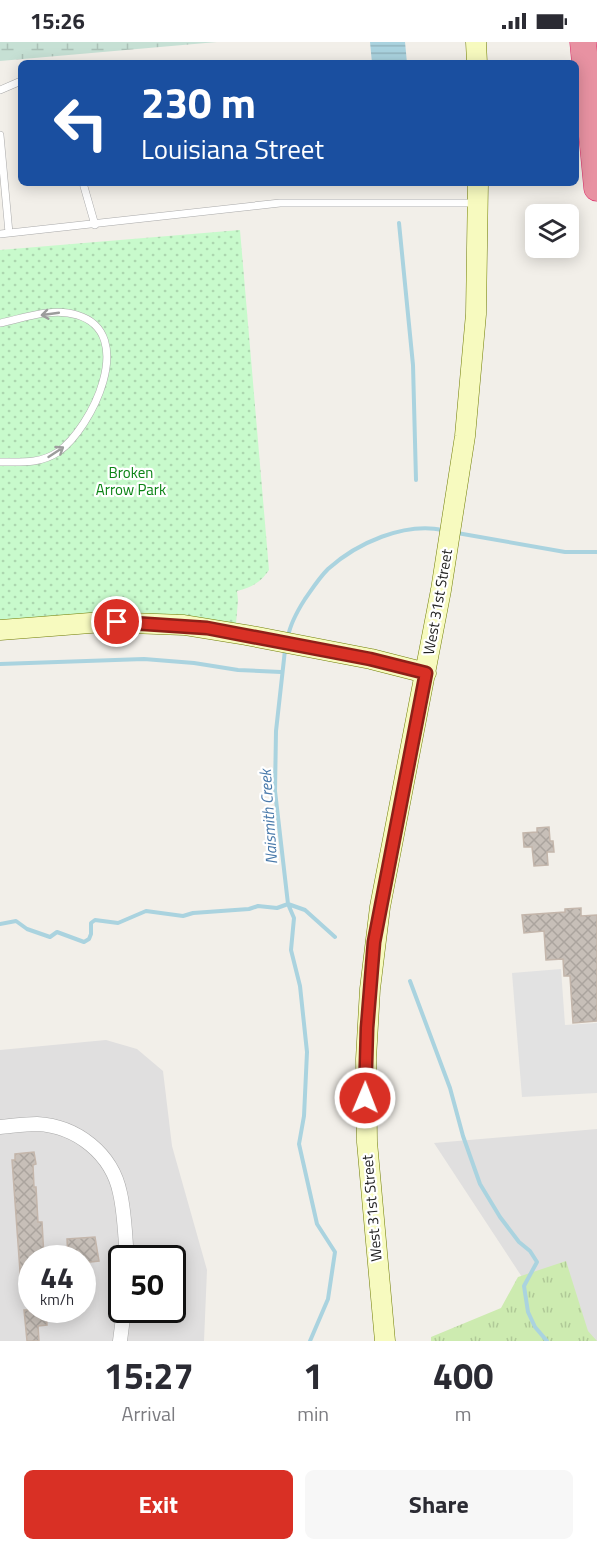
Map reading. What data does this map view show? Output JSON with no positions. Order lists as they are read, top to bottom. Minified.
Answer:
{"streets":{"main road":["West 31st Street"]},"water":["Naismith Creek"],"parks":["Broken Arrow Park"],"page":{"status":"15:26","turn":["230 m","Louisiana Street"],"speed":"44 km/h","limit":"50","eta":["15:27","Arrival","1","min","400","m"],"buttons":["Exit","Share"]}}
